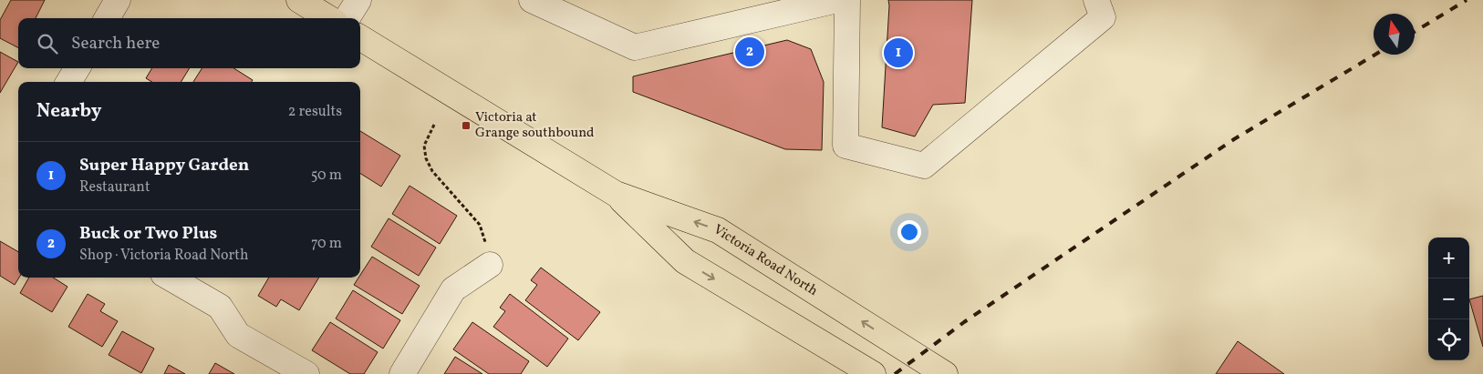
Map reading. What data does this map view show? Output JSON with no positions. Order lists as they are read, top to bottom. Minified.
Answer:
{"streets":{"main road":["Victoria Road North"]},"places":{"transit":["Victoria at Grange southbound"]},"north":"top","page":{"search":"Search here","pins":["2","1"],"heading":["Nearby","2 results"],"list":[{"mark":"1","name":"Super Happy Garden","note":"Restaurant","value":"50 m"},{"mark":"2","name":"Buck or Two Plus","note":"Shop · Victoria Road North","value":"70 m"}],"map_buttons":["+","−"]}}
